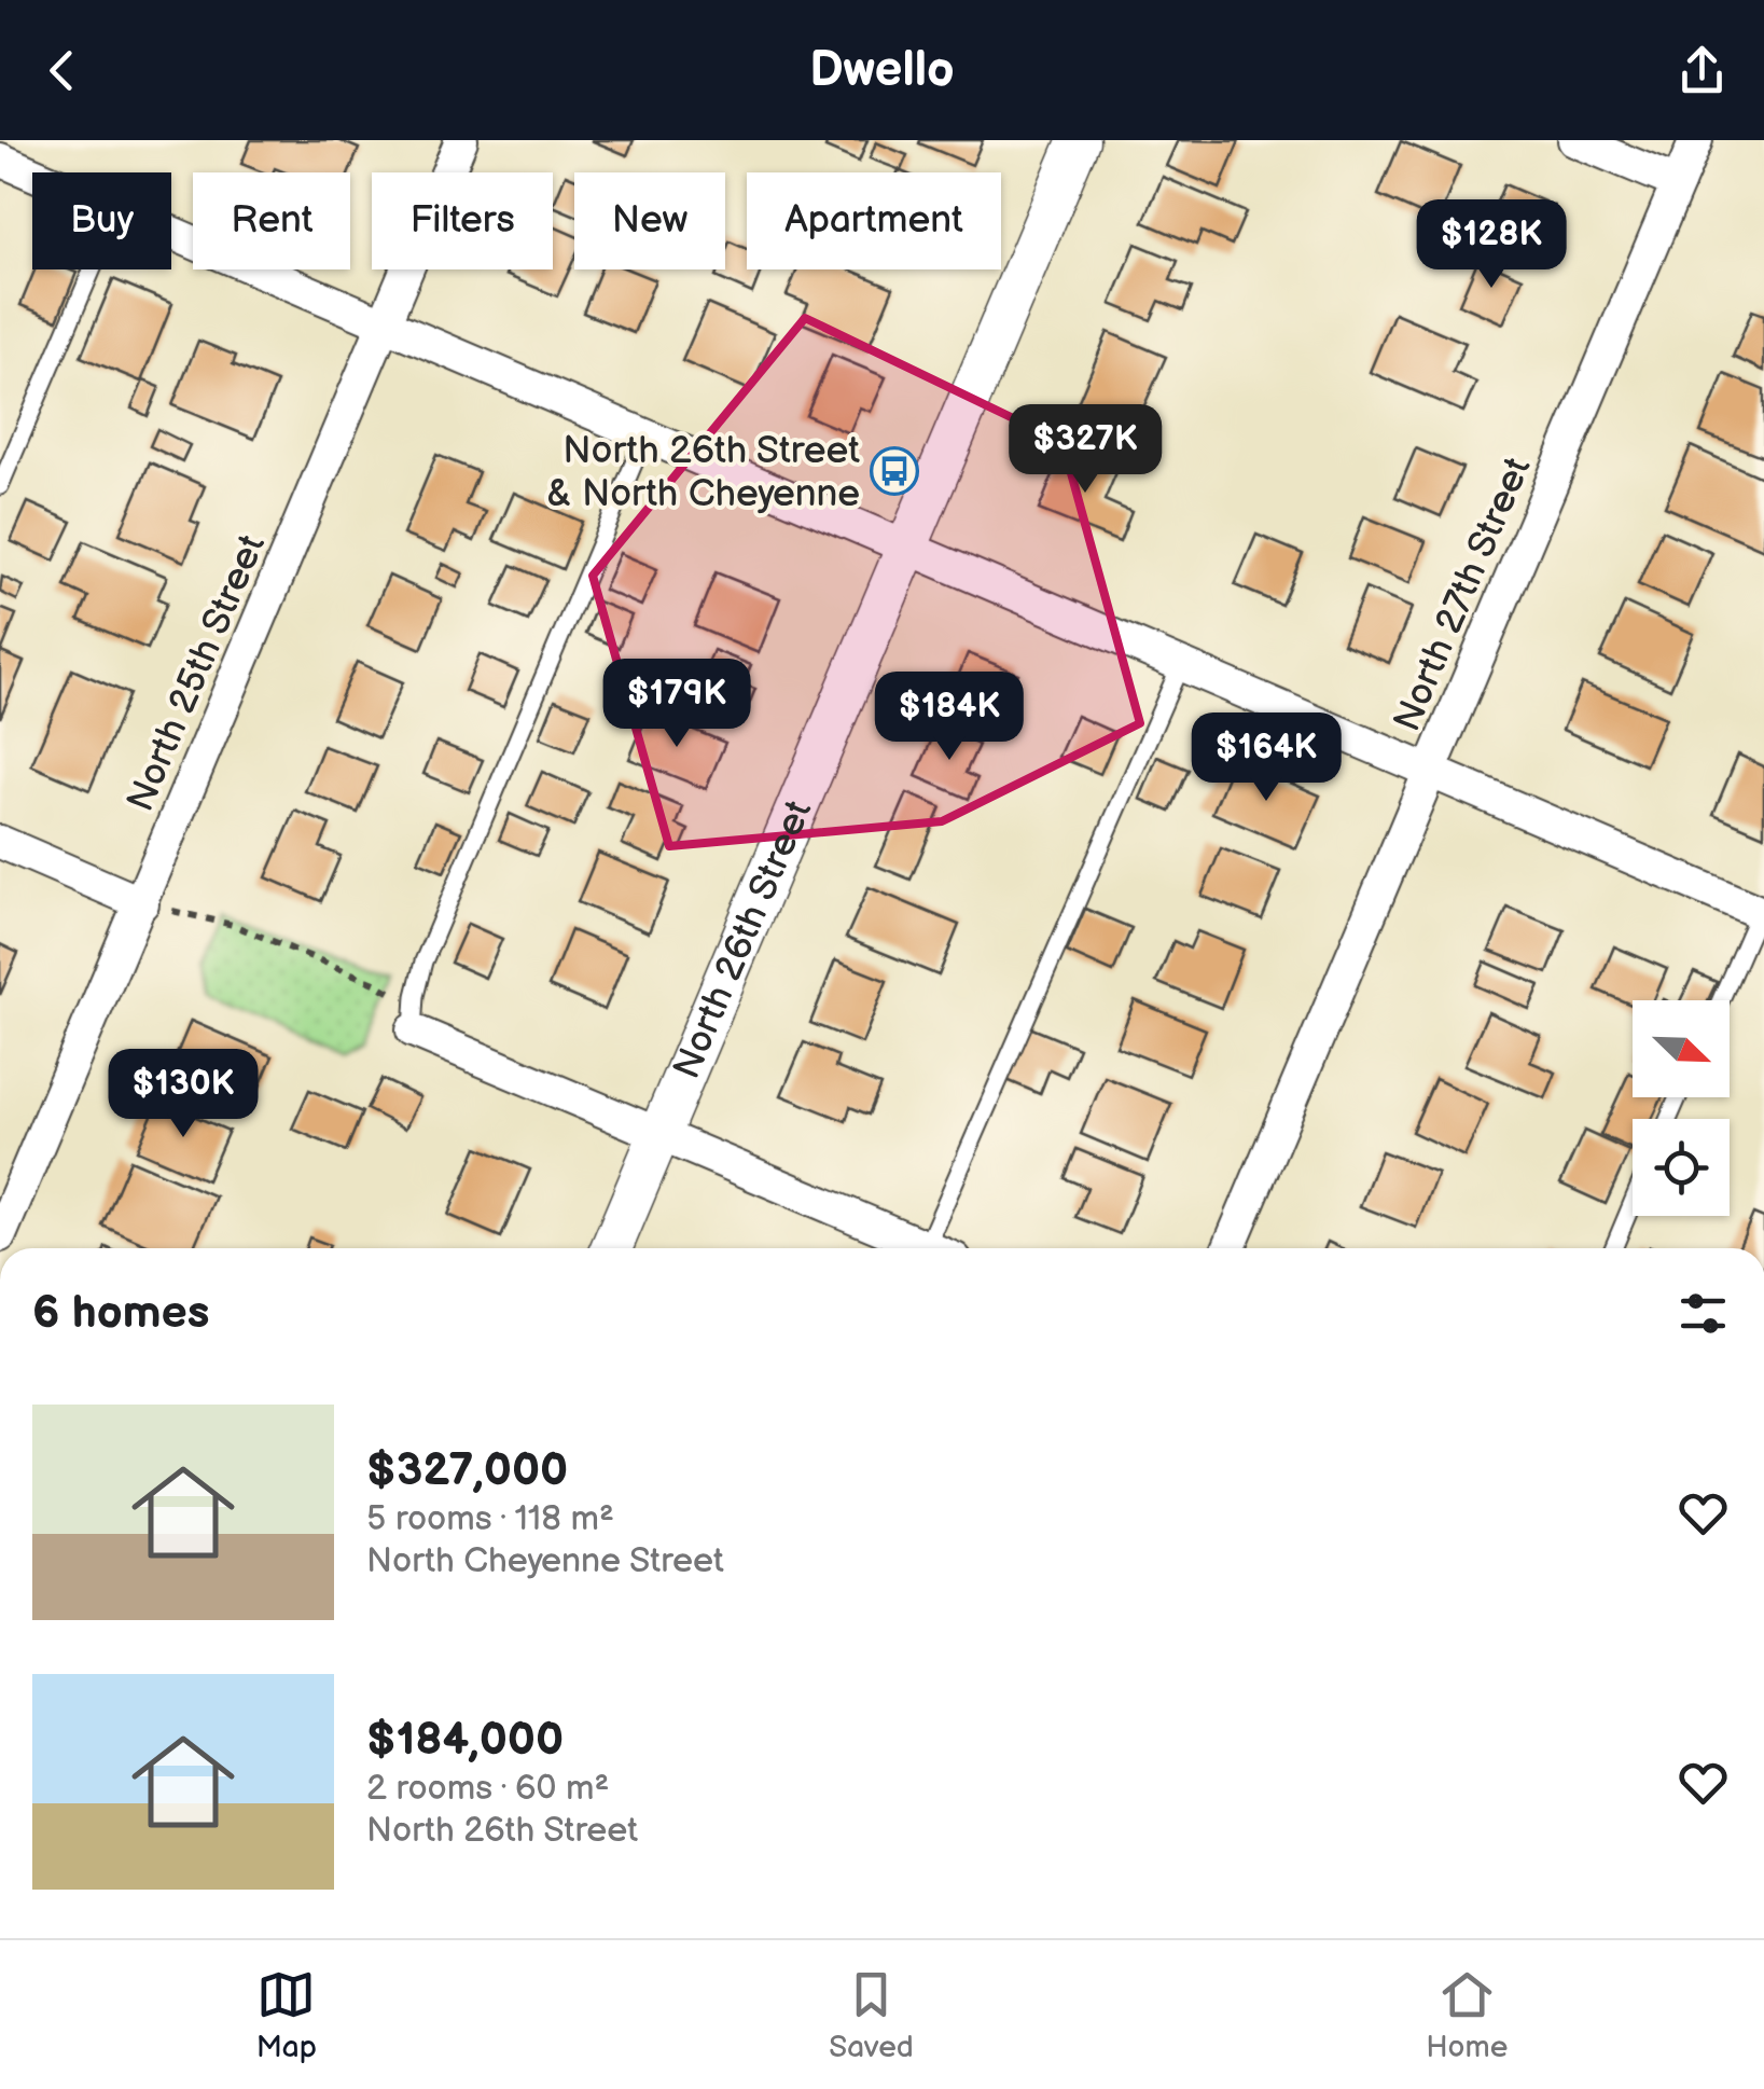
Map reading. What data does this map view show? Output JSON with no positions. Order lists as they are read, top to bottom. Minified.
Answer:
{"streets":{"street":["North 27th Street","North 25th Street","North 26th Street"]},"places":{"bus stop":["North 26th Street & North Cheyenne"]},"north":"bottom right","page":{"header":"Dwello","chip":["Buy","Rent","Filters","New","Apartment"],"price":["$128K","$327K","$179K","$184K","$164K","$130K"],"heading":"6 homes","list":[{"name":"$327,000","note":"5 rooms · 118 m² · North Cheyenne Street"},{"name":"$184,000","note":"2 rooms · 60 m² · North 26th Street"}],"tabs":["Map","Saved","Home"]}}
